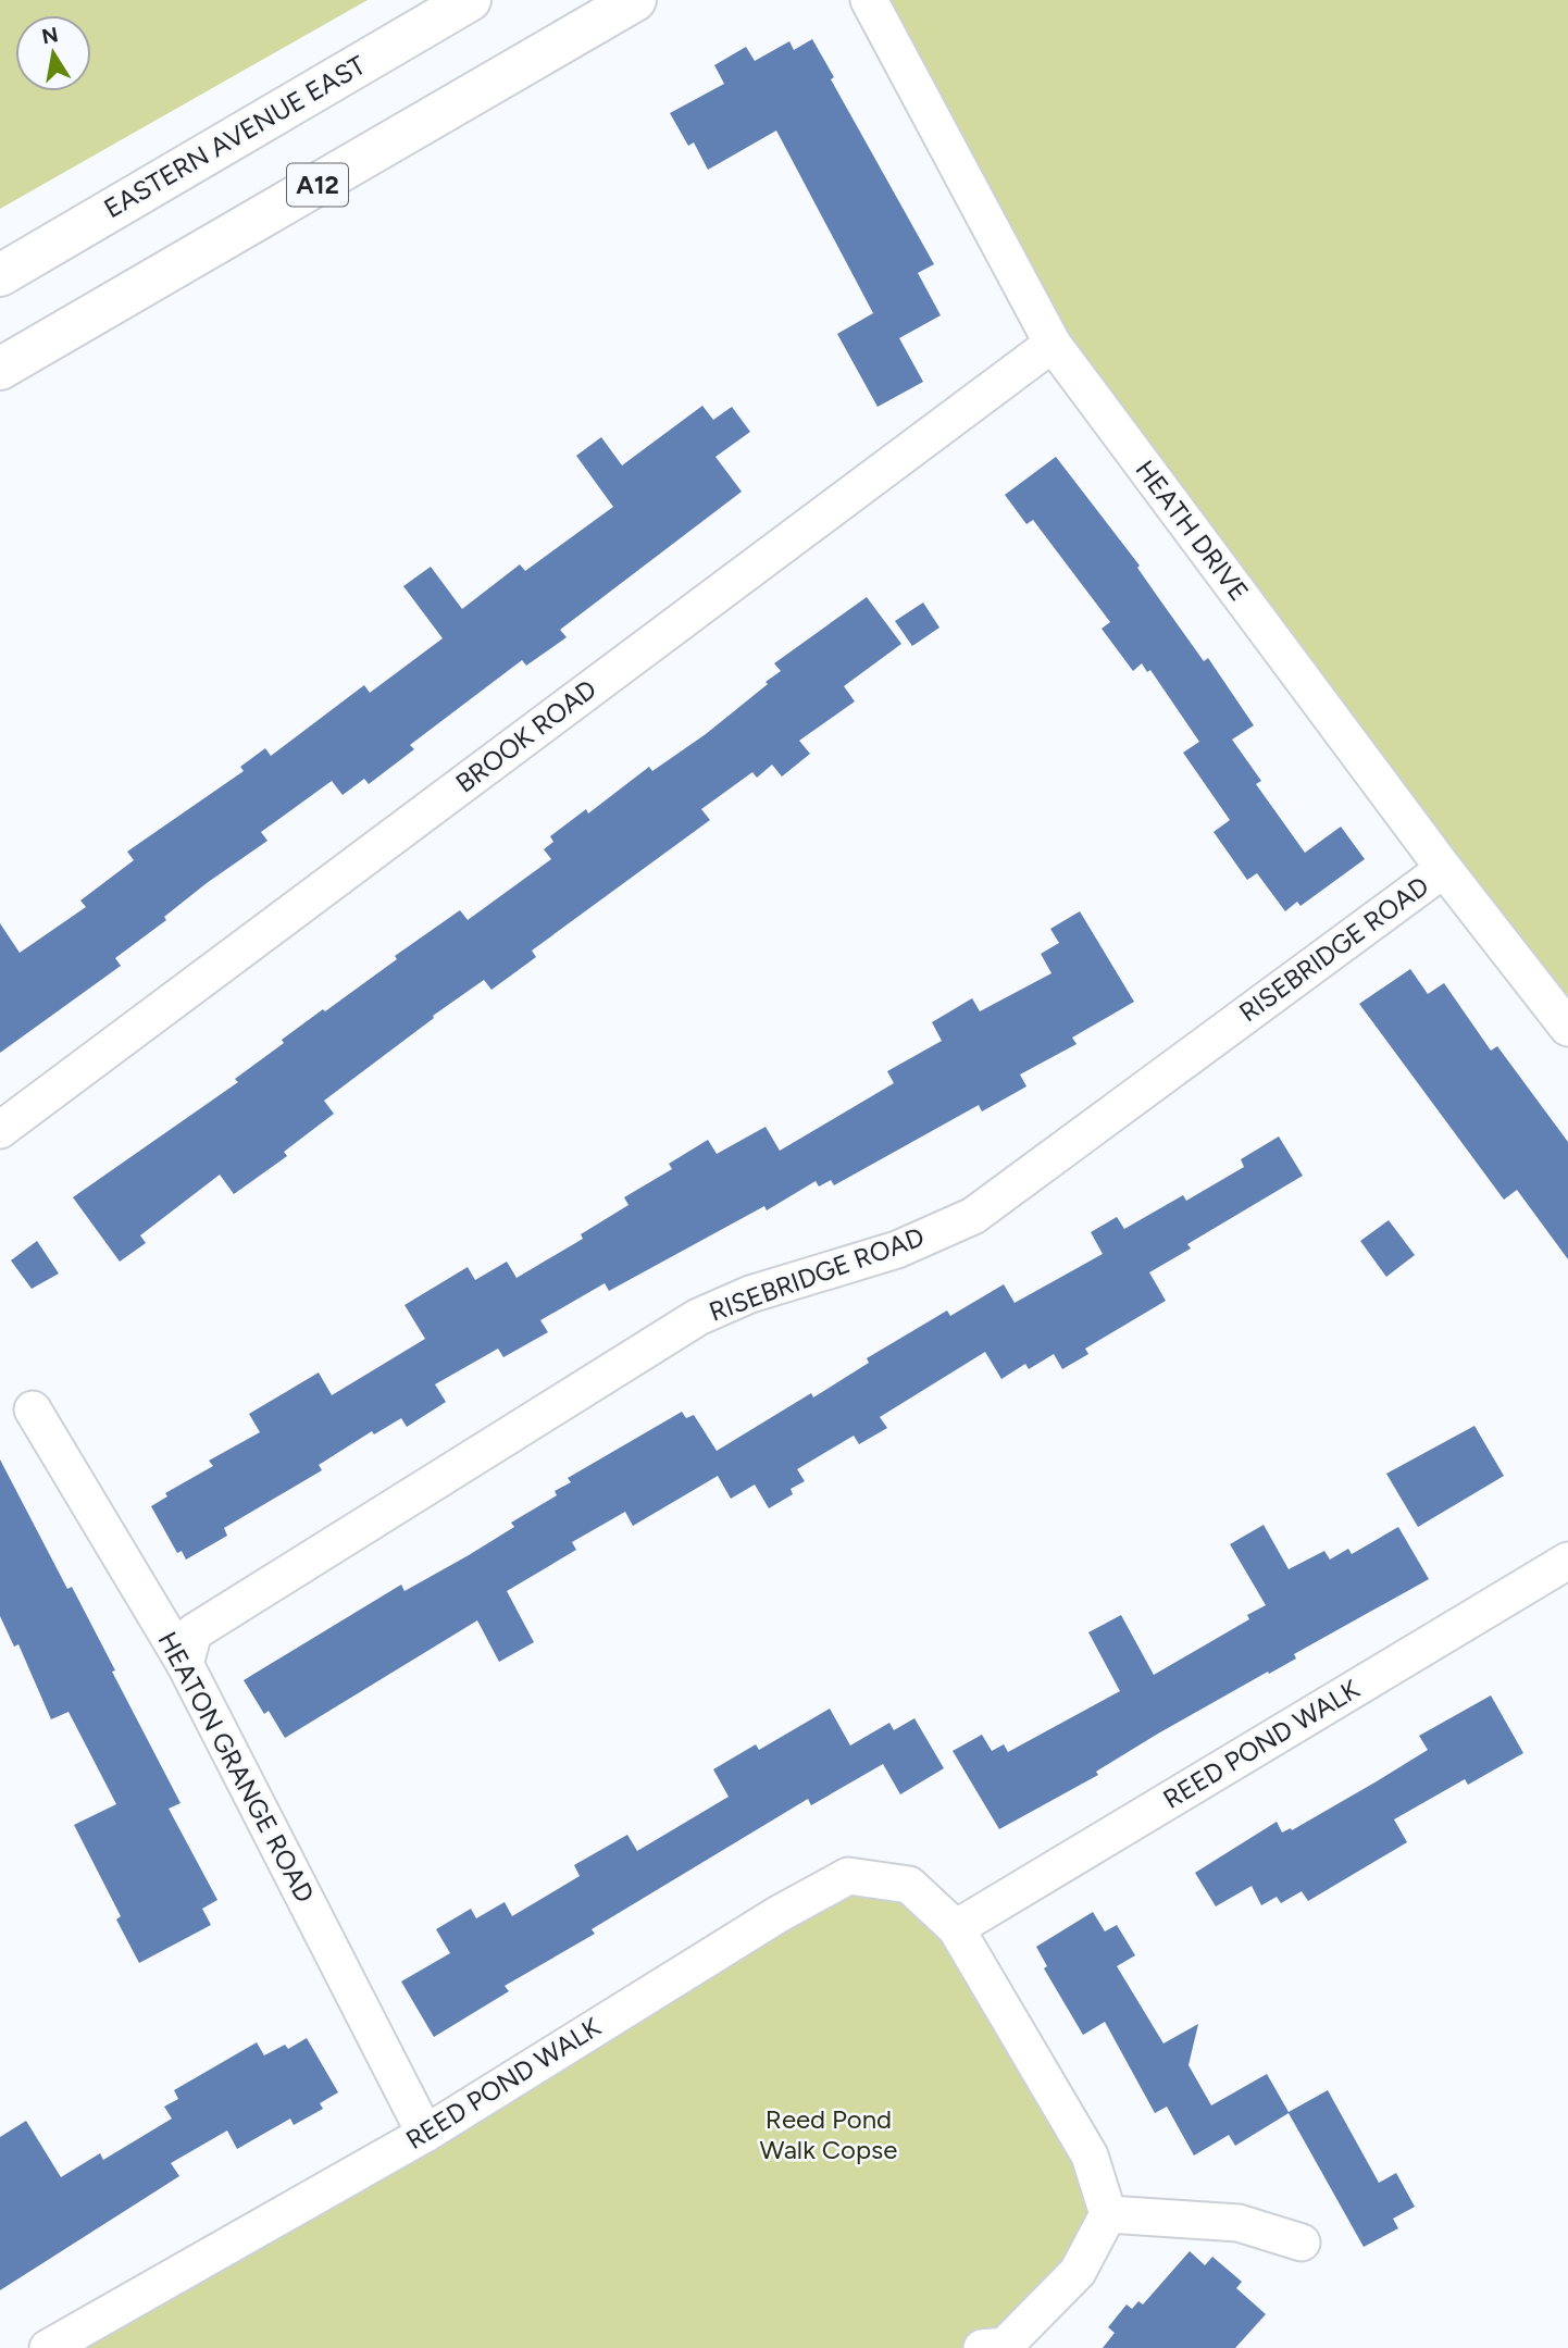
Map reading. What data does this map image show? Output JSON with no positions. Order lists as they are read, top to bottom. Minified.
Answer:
{"streets":{"highway":["EASTERN AVENUE EAST","A12"],"street":["HEATH DRIVE","BROOK ROAD","RISEBRIDGE ROAD","REED POND WALK","HEATON GRANGE ROAD"]},"crossings":[["HEATH DRIVE","BROOK ROAD"],["HEATH DRIVE","RISEBRIDGE ROAD"],["RISEBRIDGE ROAD","HEATON GRANGE ROAD"],["REED POND WALK","HEATON GRANGE ROAD"]],"parks":["Reed Pond Walk Copse"],"north":"top"}
